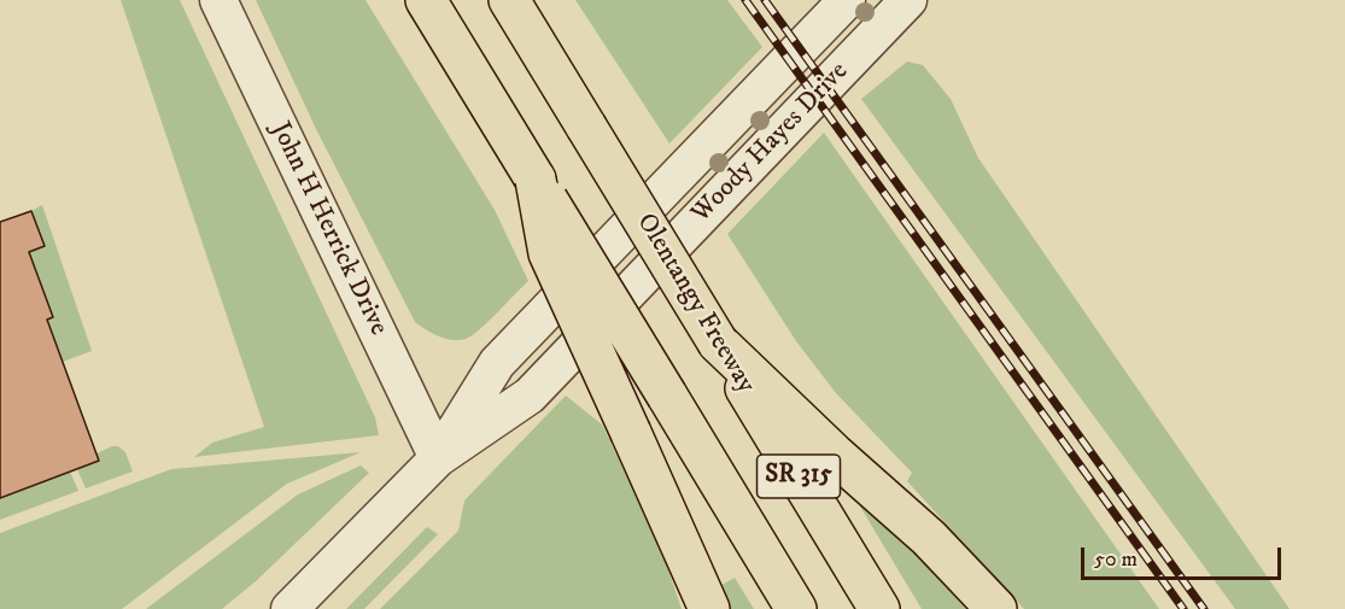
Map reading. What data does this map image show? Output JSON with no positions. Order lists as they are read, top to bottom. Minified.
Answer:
{"streets":{"highway":["Olentangy Freeway","SR 315"],"street":["Woody Hayes Drive","John H Herrick Drive"]},"crossings":[["Woody Hayes Drive","John H Herrick Drive"]],"scale_bar":"50 m"}
